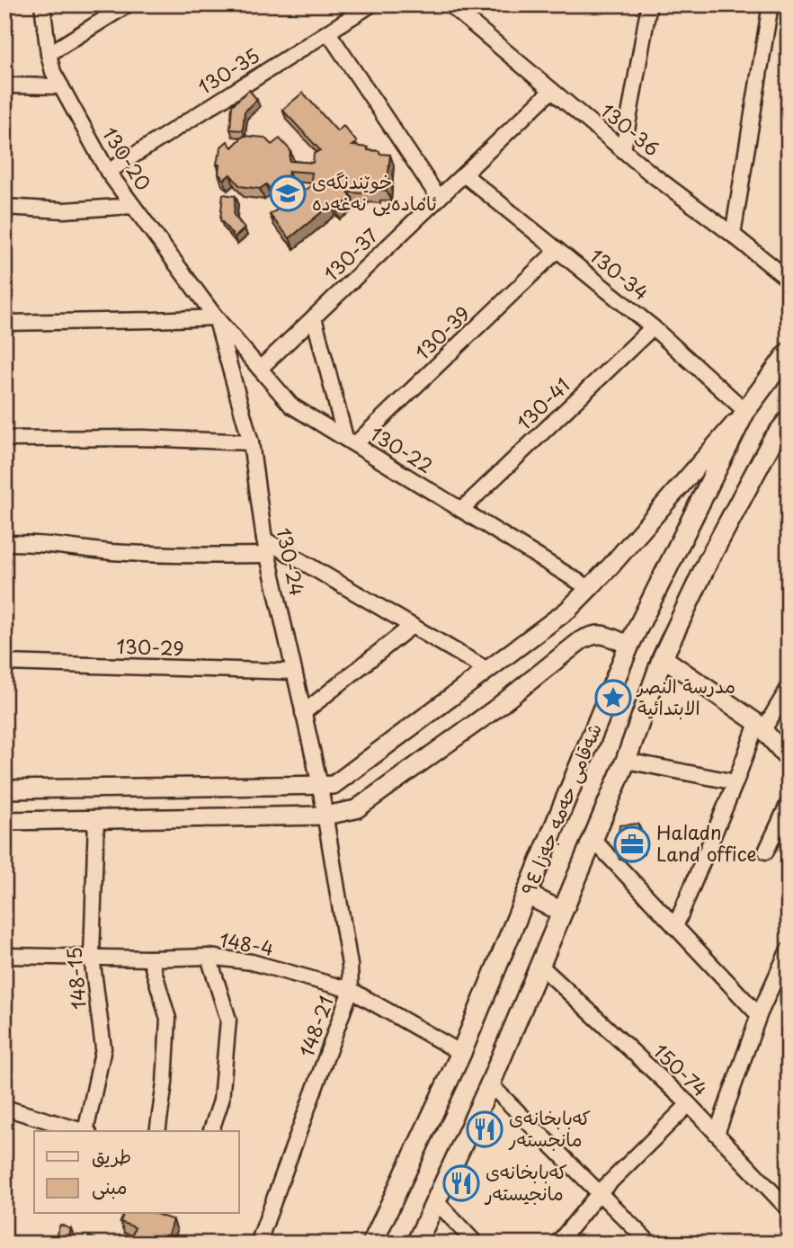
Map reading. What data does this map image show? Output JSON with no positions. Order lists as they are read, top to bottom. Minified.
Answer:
{"streets":{"main road":["شەقامی حەمە جەزا ٩٤"],"street":["130-35","130-36","130-20","130-37","130-34","130-39","130-41","130-22","130-24","130-29","148-4","148-15","148-21","150-74"]},"crossings":[["130-35","130-20"],["130-36","130-37"],["130-20","130-22"],["130-20","130-24"],["130-37","130-34"],["130-37","130-22"],["130-34","130-39"],["130-34","130-41"],["130-34","شەقامی حەمە جەزا ٩٤"],["130-39","130-22"],["130-41","130-22"],["130-22","130-24"],["130-24","130-29"],["130-24","148-21"],["شەقامی حەمە جەزا ٩٤","148-4"],["شەقامی حەمە جەزا ٩٤","150-74"],["148-4","148-15"],["148-4","148-21"]],"places":{"school or university":["خوێندنگەی ئامادەیی نەغەدە"],"place":["مدرسة النصر الابتدائية"],"office":["Haladn Land office"],"restaurant":["کەبابخانەی مانجستەر","كەبابخانەی مانجیستەر"]},"legend":["طريق","مبنى"]}
